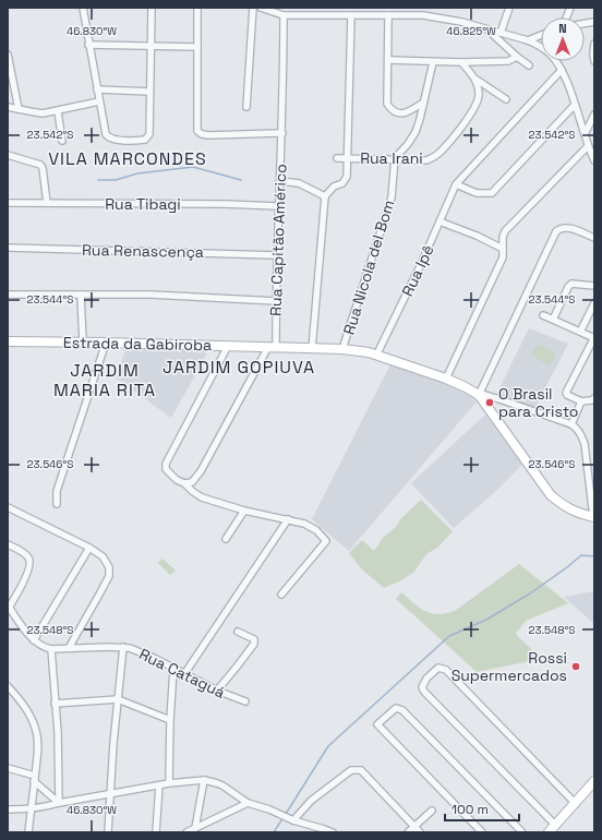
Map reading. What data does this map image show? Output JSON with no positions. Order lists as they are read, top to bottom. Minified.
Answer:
{"streets":{"main road":["Estrada da Gabiroba"],"street":["Rua Irani","Rua Tibagi","Rua Capitão Américo","Rua Renascença","Rua Nicola del Bom","Rua Ipê","Rua Cataguá"]},"crossings":[["Rua Irani","Rua Nicola del Bom"],["Rua Tibagi","Rua Capitão Américo"],["Rua Capitão Américo","Rua Renascença"],["Rua Capitão Américo","Estrada da Gabiroba"],["Rua Nicola del Bom","Estrada da Gabiroba"],["Rua Ipê","Estrada da Gabiroba"]],"districts":["VILA MARCONDES","JARDIM GOPIUVA","JARDIM MARIA RITA"],"places":["O Brasil para Cristo","Rossi Supermercados"],"scale_bar":"100 m","north":"top","coordinates":["46.830°W","46.825°W","23.542°S","23.544°S","23.546°S","23.548°S"]}
